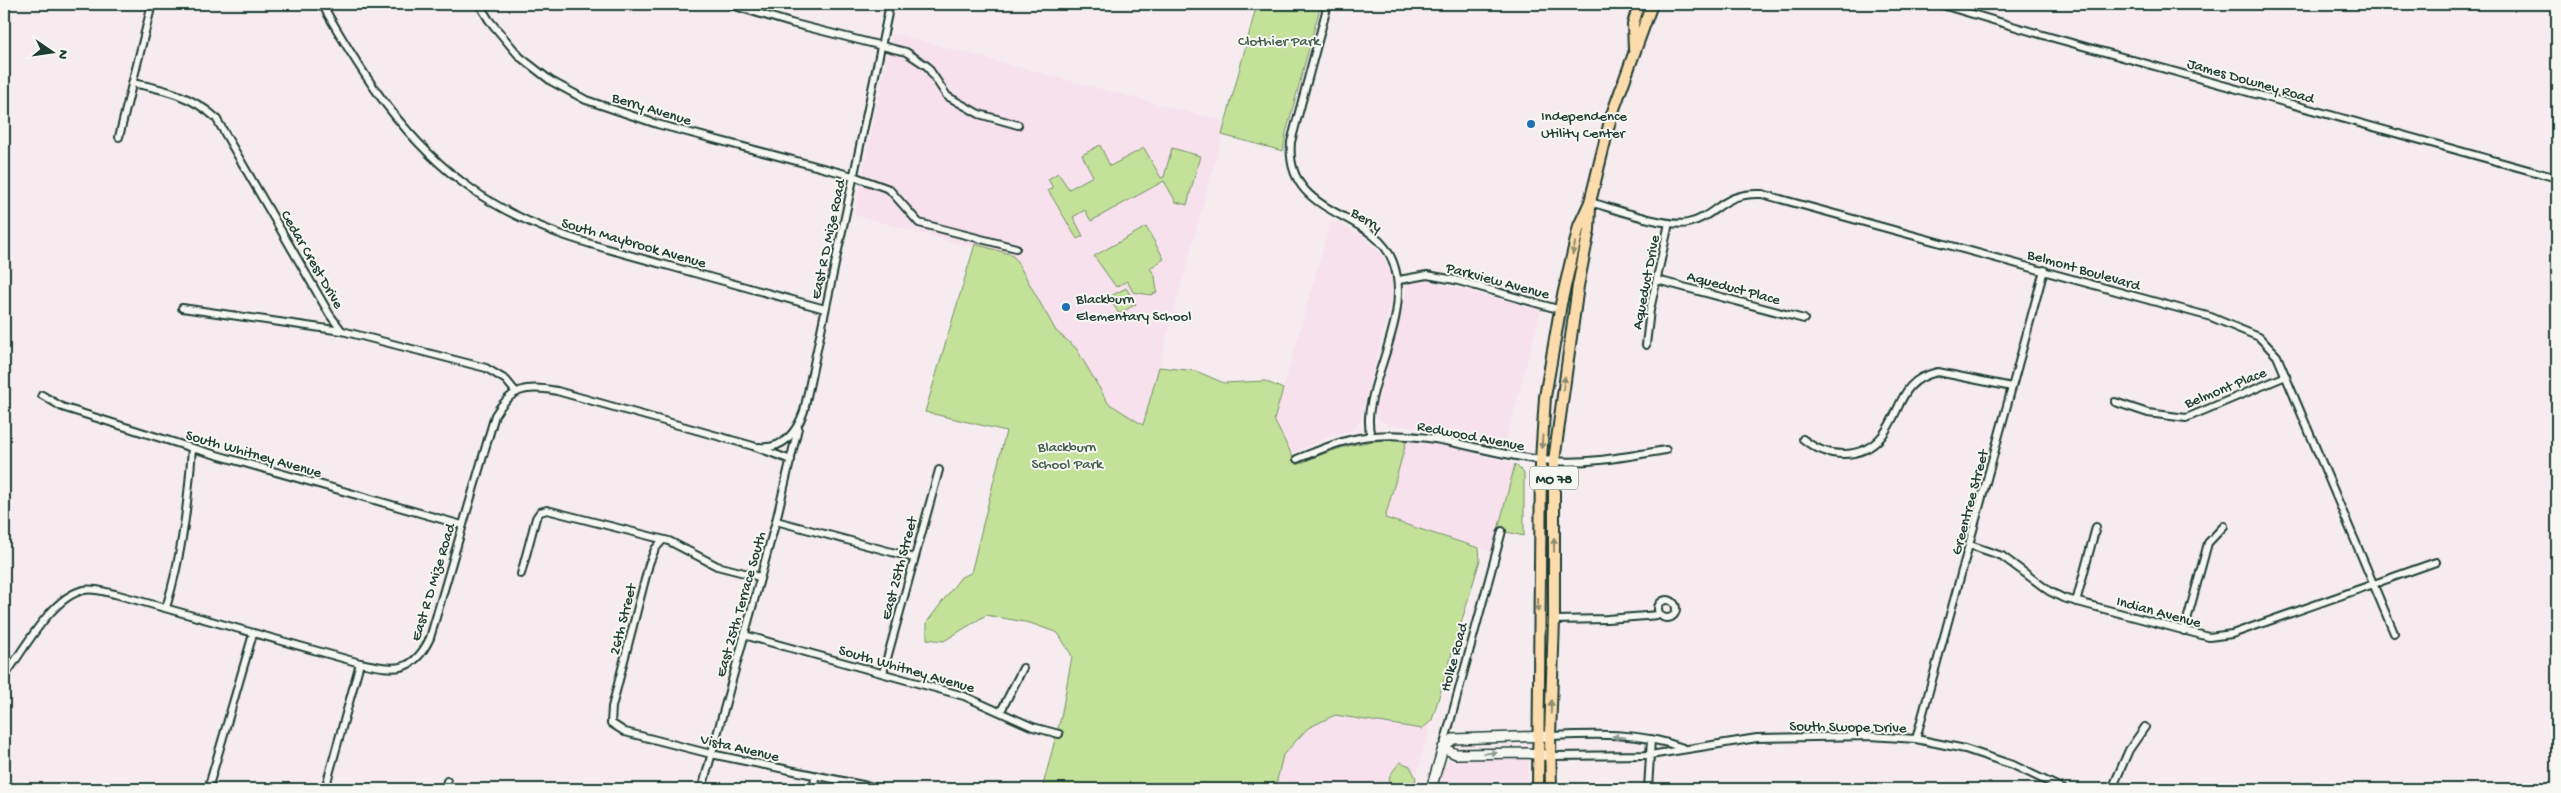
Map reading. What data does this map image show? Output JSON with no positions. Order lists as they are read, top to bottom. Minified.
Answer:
{"streets":{"main road":["MO 78"],"street":["James Downey Road","Berry Avenue","Berry","East R D Mize Road","South Maybrook Avenue","Cedar Crest Drive","Belmont Boulevard","Parkview Avenue","Aqueduct Drive","Aqueduct Place","Belmont Place","Redwood Avenue","South Whitney Avenue","Greentree Street","East 25th Street","East 25th Terrace South","Indian Avenue","26th Street","Holke Road","South Swope Drive","Vista Avenue"]},"crossings":[["Berry Avenue","East R D Mize Road"],["Berry","Parkview Avenue"],["Berry","Redwood Avenue"],["East R D Mize Road","South Maybrook Avenue"],["East R D Mize Road","Cedar Crest Drive"],["East R D Mize Road","South Whitney Avenue"],["East R D Mize Road","East 25th Terrace South"],["Belmont Boulevard","Aqueduct Drive"],["Belmont Boulevard","Belmont Place"],["Belmont Boulevard","MO 78"],["Belmont Boulevard","Greentree Street"],["Belmont Boulevard","Indian Avenue"],["Parkview Avenue","MO 78"],["Aqueduct Drive","Aqueduct Place"],["Redwood Avenue","MO 78"],["South Whitney Avenue","East 25th Street"],["South Whitney Avenue","East 25th Terrace South"],["MO 78","South Swope Drive"],["Greentree Street","Indian Avenue"],["Greentree Street","South Swope Drive"],["East 25th Terrace South","Vista Avenue"],["26th Street","Vista Avenue"]],"parks":["Clothier Park","Blackburn School Park"],"places":["Independence Utility Center","Blackburn Elementary School"],"north":"right"}
